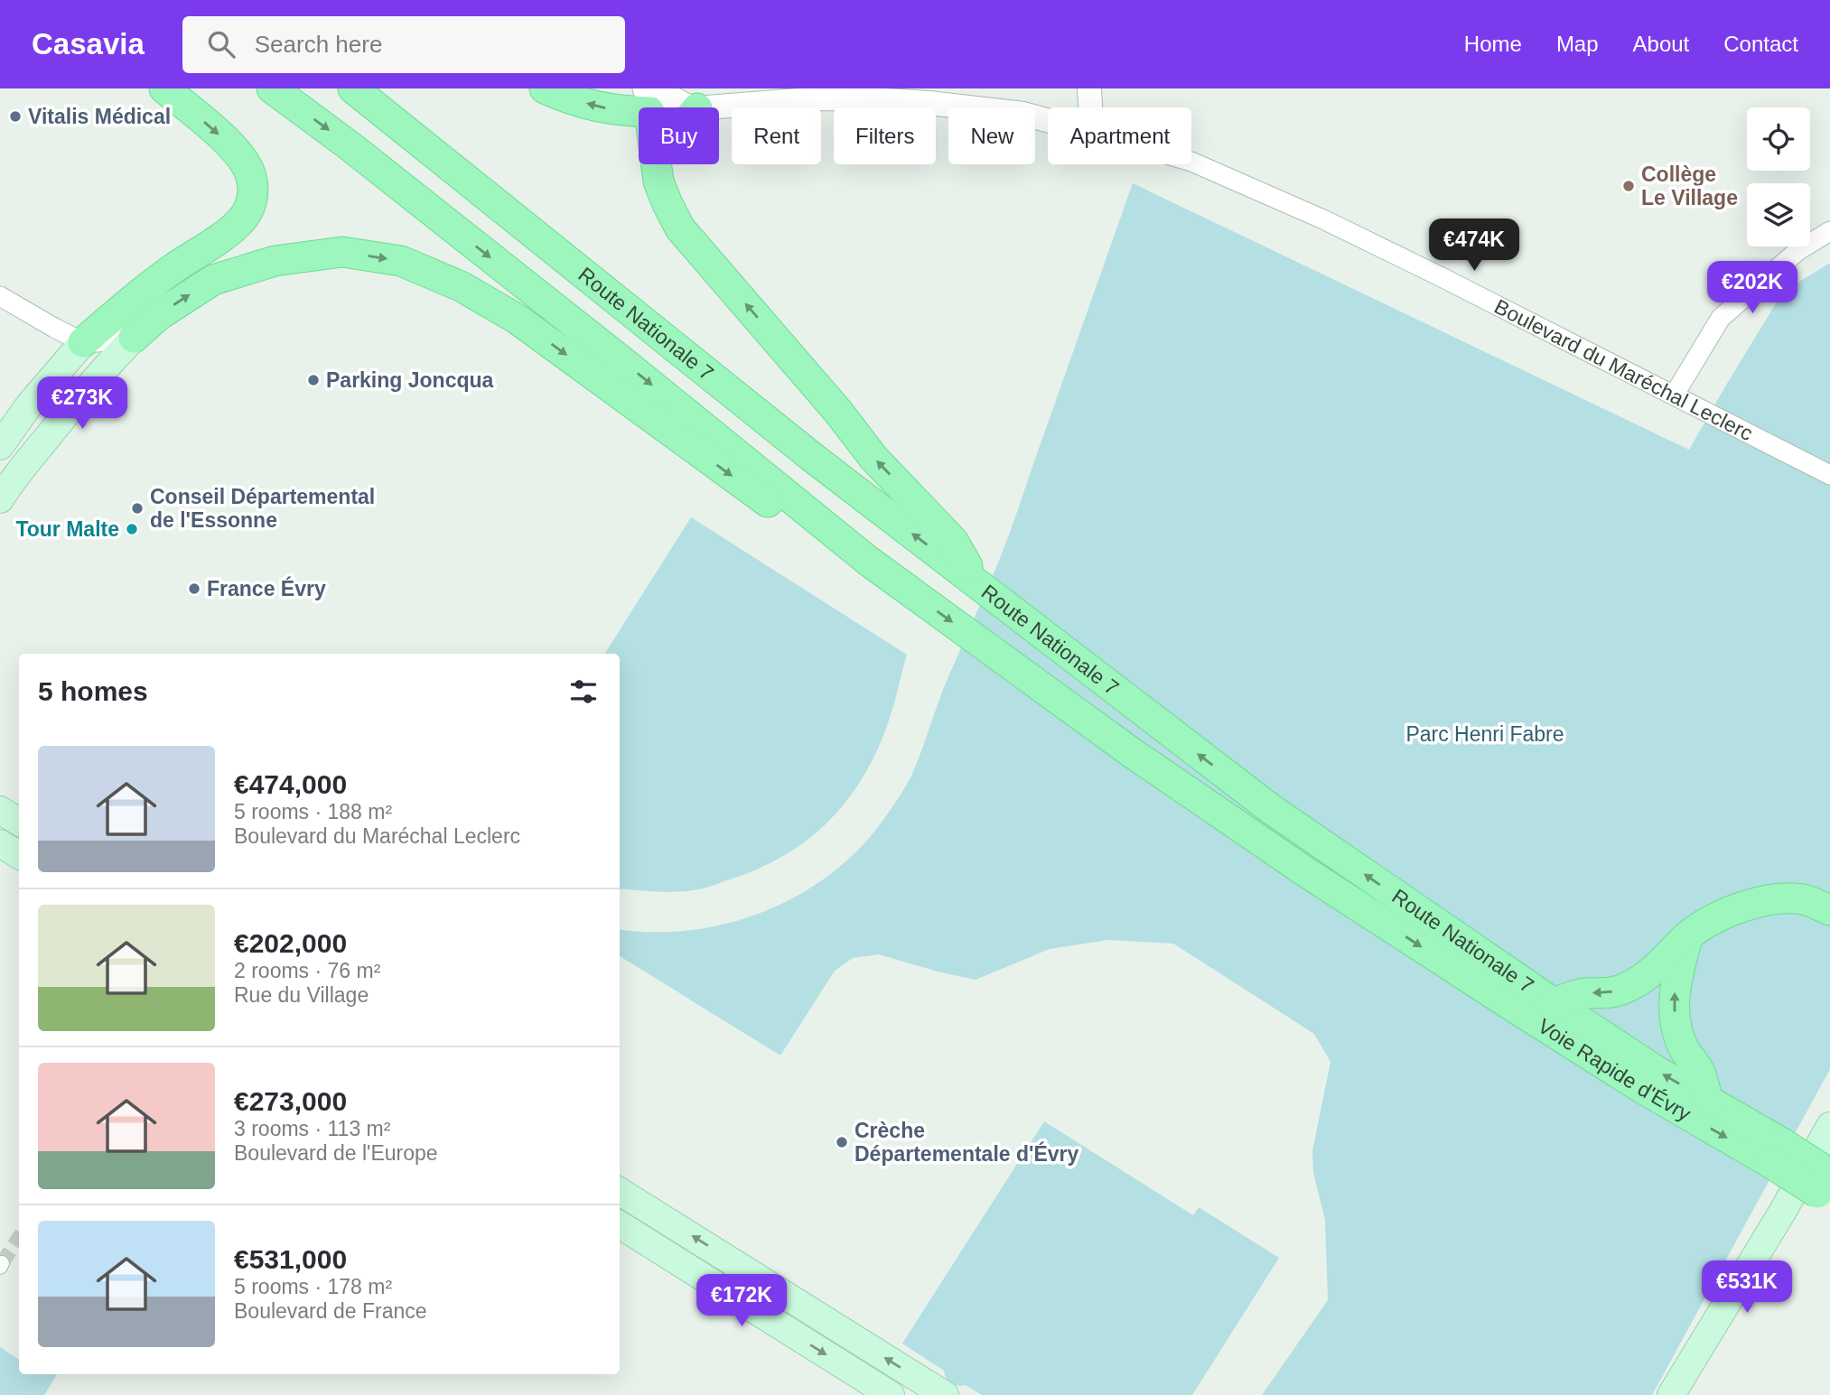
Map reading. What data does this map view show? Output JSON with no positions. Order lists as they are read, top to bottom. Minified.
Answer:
{"streets":{"main road":["Route Nationale 7","Voie Rapide d'Évry"],"street":["Boulevard du Maréchal Leclerc"]},"crossings":[["Route Nationale 7","Voie Rapide d'Évry"]],"one_way":["Voie Rapide d'Évry"],"parks":["Parc Henri Fabre"],"places":["Vitalis Médical","Collège Le Village","Parking Joncqua","Conseil Départemental de l'Essonne","Tour Malte","France Évry","Crèche Départementale d'Évry"],"page":{"header":"Casavia","search":"Search here","nav":["Home","Map","About","Contact"],"chip":["Buy","Rent","Filters","New","Apartment"],"price":["€474K","€202K","€273K","€531K","€172K"],"heading":"5 homes","list":[{"name":"€474,000","note":"5 rooms · 188 m² · Boulevard du Maréchal Leclerc"},{"name":"€202,000","note":"2 rooms · 76 m² · Rue du Village"},{"name":"€273,000","note":"3 rooms · 113 m² · Boulevard de l'Europe"},{"name":"€531,000","note":"5 rooms · 178 m² · Boulevard de France"}]}}
